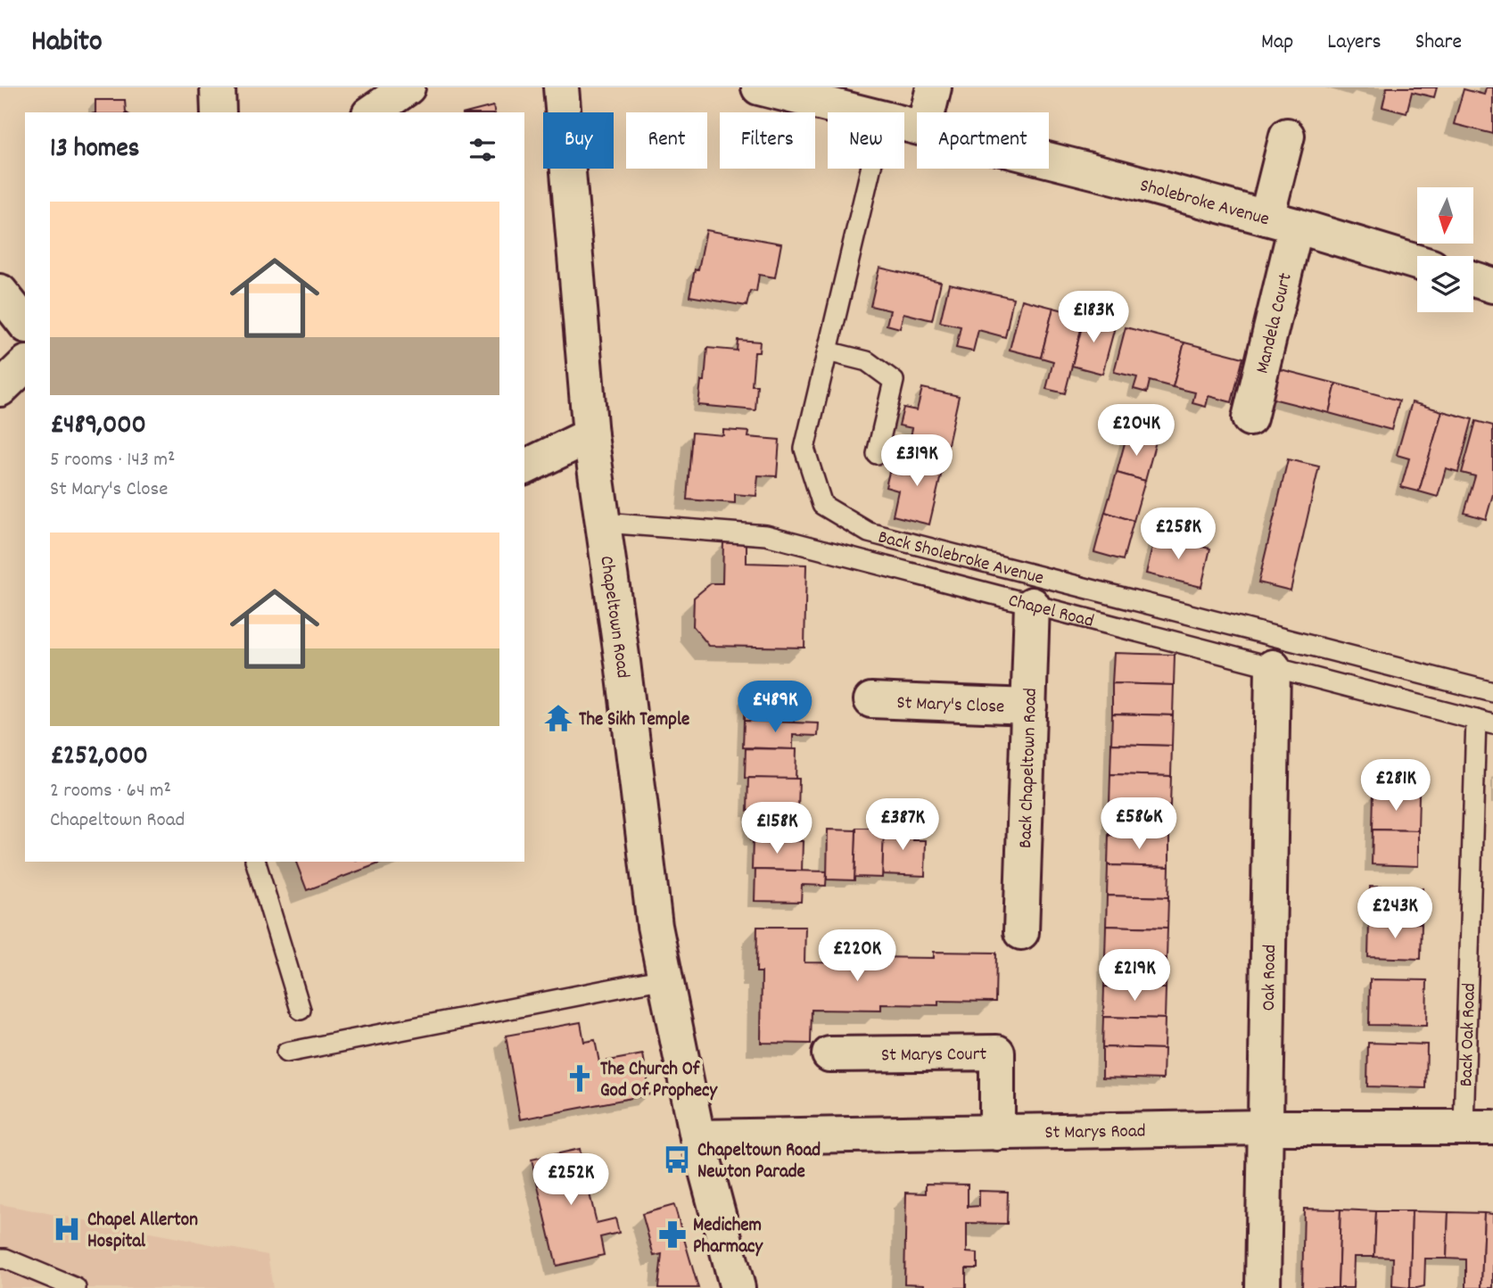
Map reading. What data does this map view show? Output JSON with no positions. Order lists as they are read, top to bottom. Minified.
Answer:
{"streets":{"street":["Sholebroke Avenue","Mandela Court","Chapeltown Road","St Mary's Close","Back Chapeltown Road","Oak Road","St Marys Court","St Marys Road"],"lane":["Back Sholebroke Avenue","Chapel Road","Back Oak Road"]},"crossings":[["Sholebroke Avenue","Mandela Court"],["Chapel Road","Chapeltown Road"],["Chapel Road","Back Chapeltown Road"],["Chapel Road","Oak Road"],["Chapel Road","Back Oak Road"],["Chapeltown Road","St Marys Road"],["St Mary's Close","Back Chapeltown Road"],["Oak Road","St Marys Road"],["Back Oak Road","St Marys Road"],["St Marys Court","St Marys Road"]],"places":{"temple":["The Sikh Temple"],"church":["The Church Of God Of Prophecy"],"bus stop":["Chapeltown Road Newton Parade"],"hospital":["Chapel Allerton Hospital"],"pharmacy":["Medichem Pharmacy"]},"north":"bottom","page":{"header":"Habito","nav":["Map","Layers","Share"],"chip":["Buy","Rent","Filters","New","Apartment"],"heading":"13 homes","list":[{"name":"£489,000","note":"5 rooms · 143 m² · St Mary's Close"},{"name":"£252,000","note":"2 rooms · 64 m² · Chapeltown Road"}],"price":["£183K","£204K","£319K","£258K","£489K","£281K","£586K","£387K","£158K","£243K","£220K","£219K","£252K"]}}
